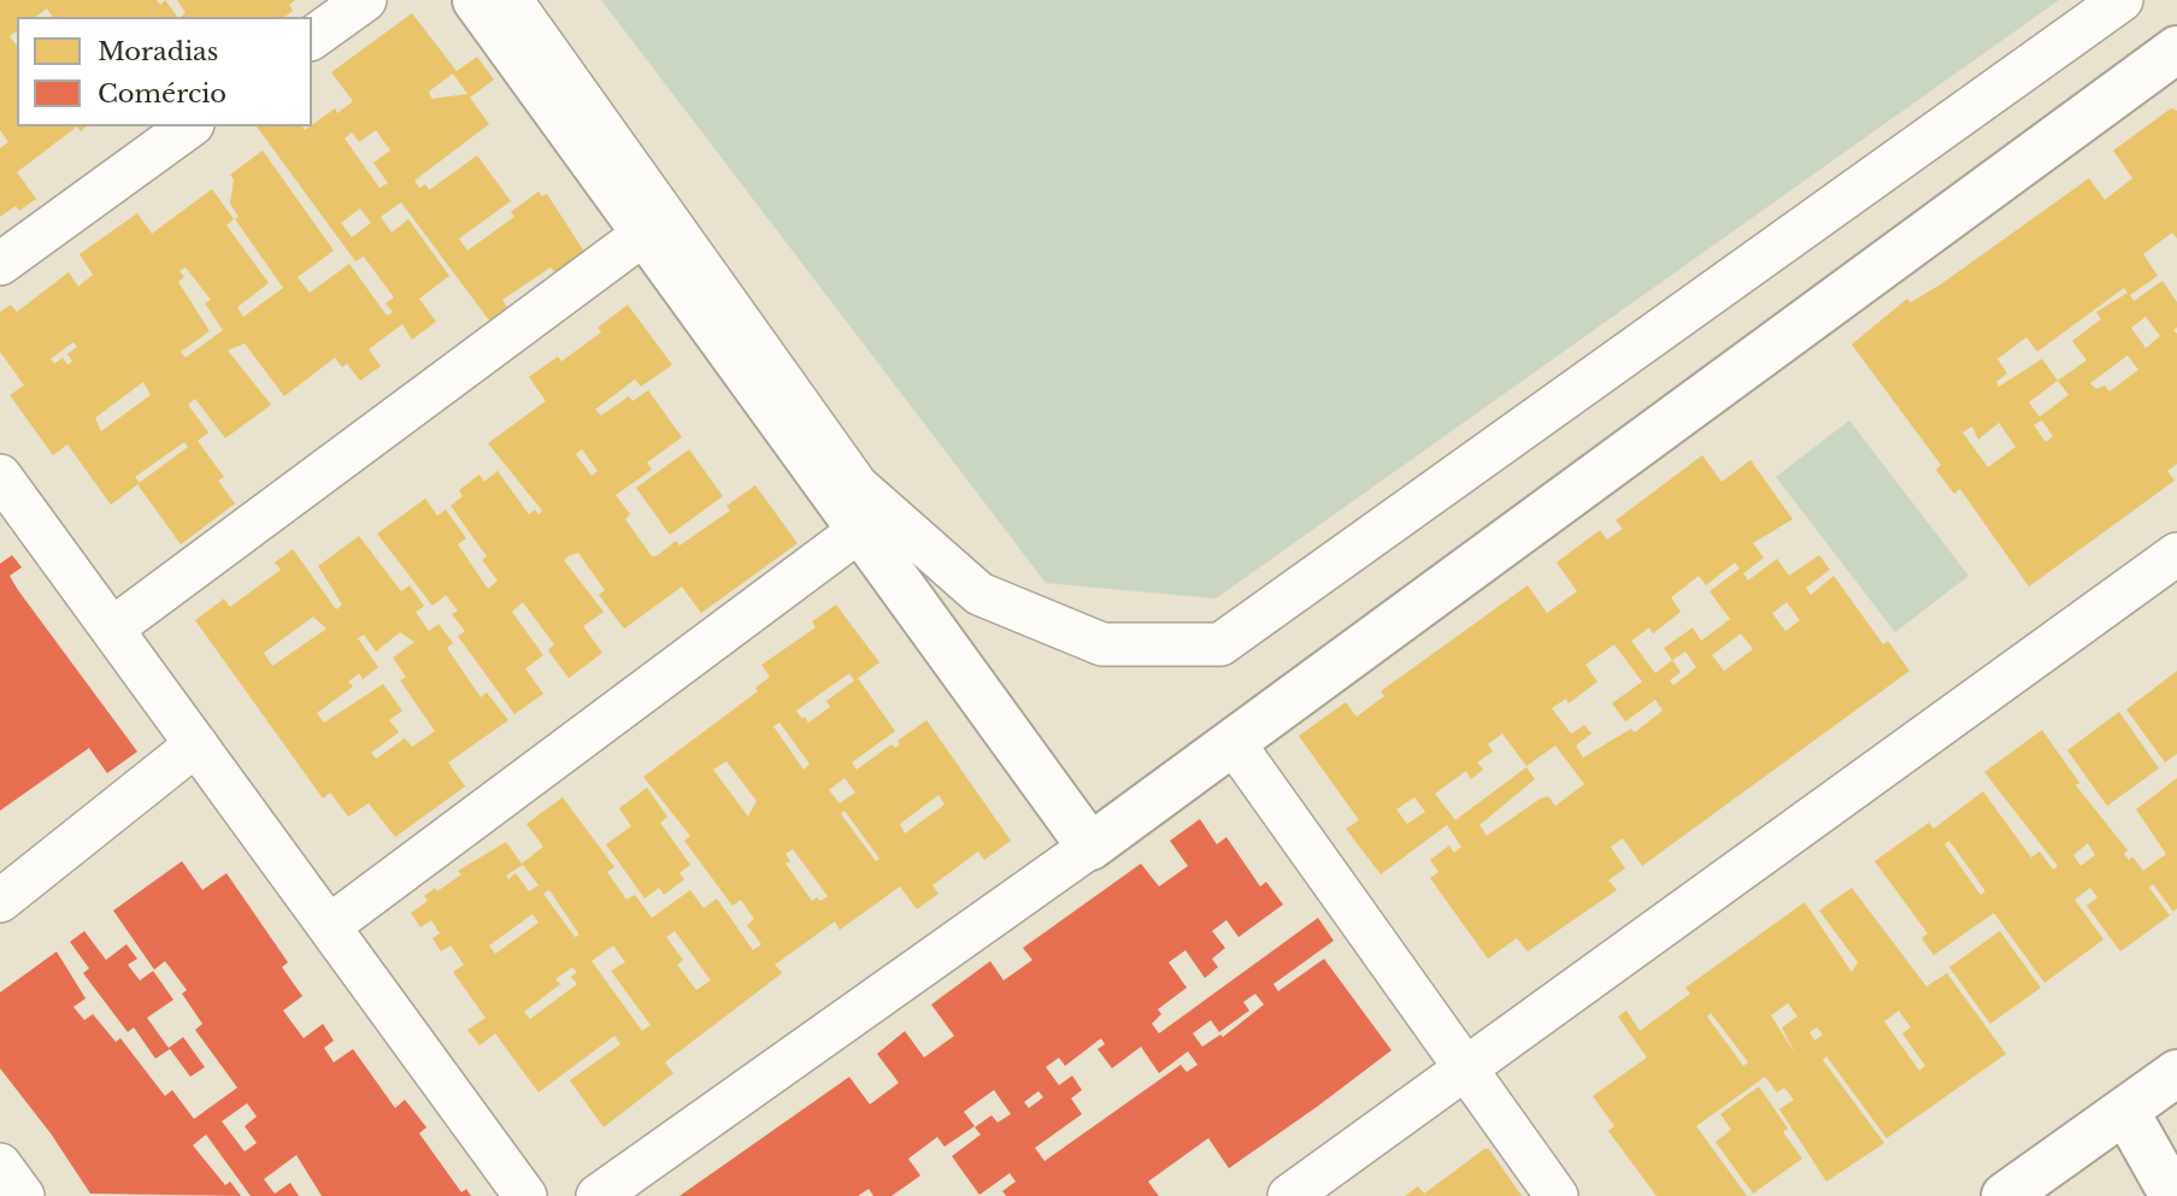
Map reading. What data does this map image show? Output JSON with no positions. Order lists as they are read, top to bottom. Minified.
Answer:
{"legend":["Moradias","Comércio"]}
